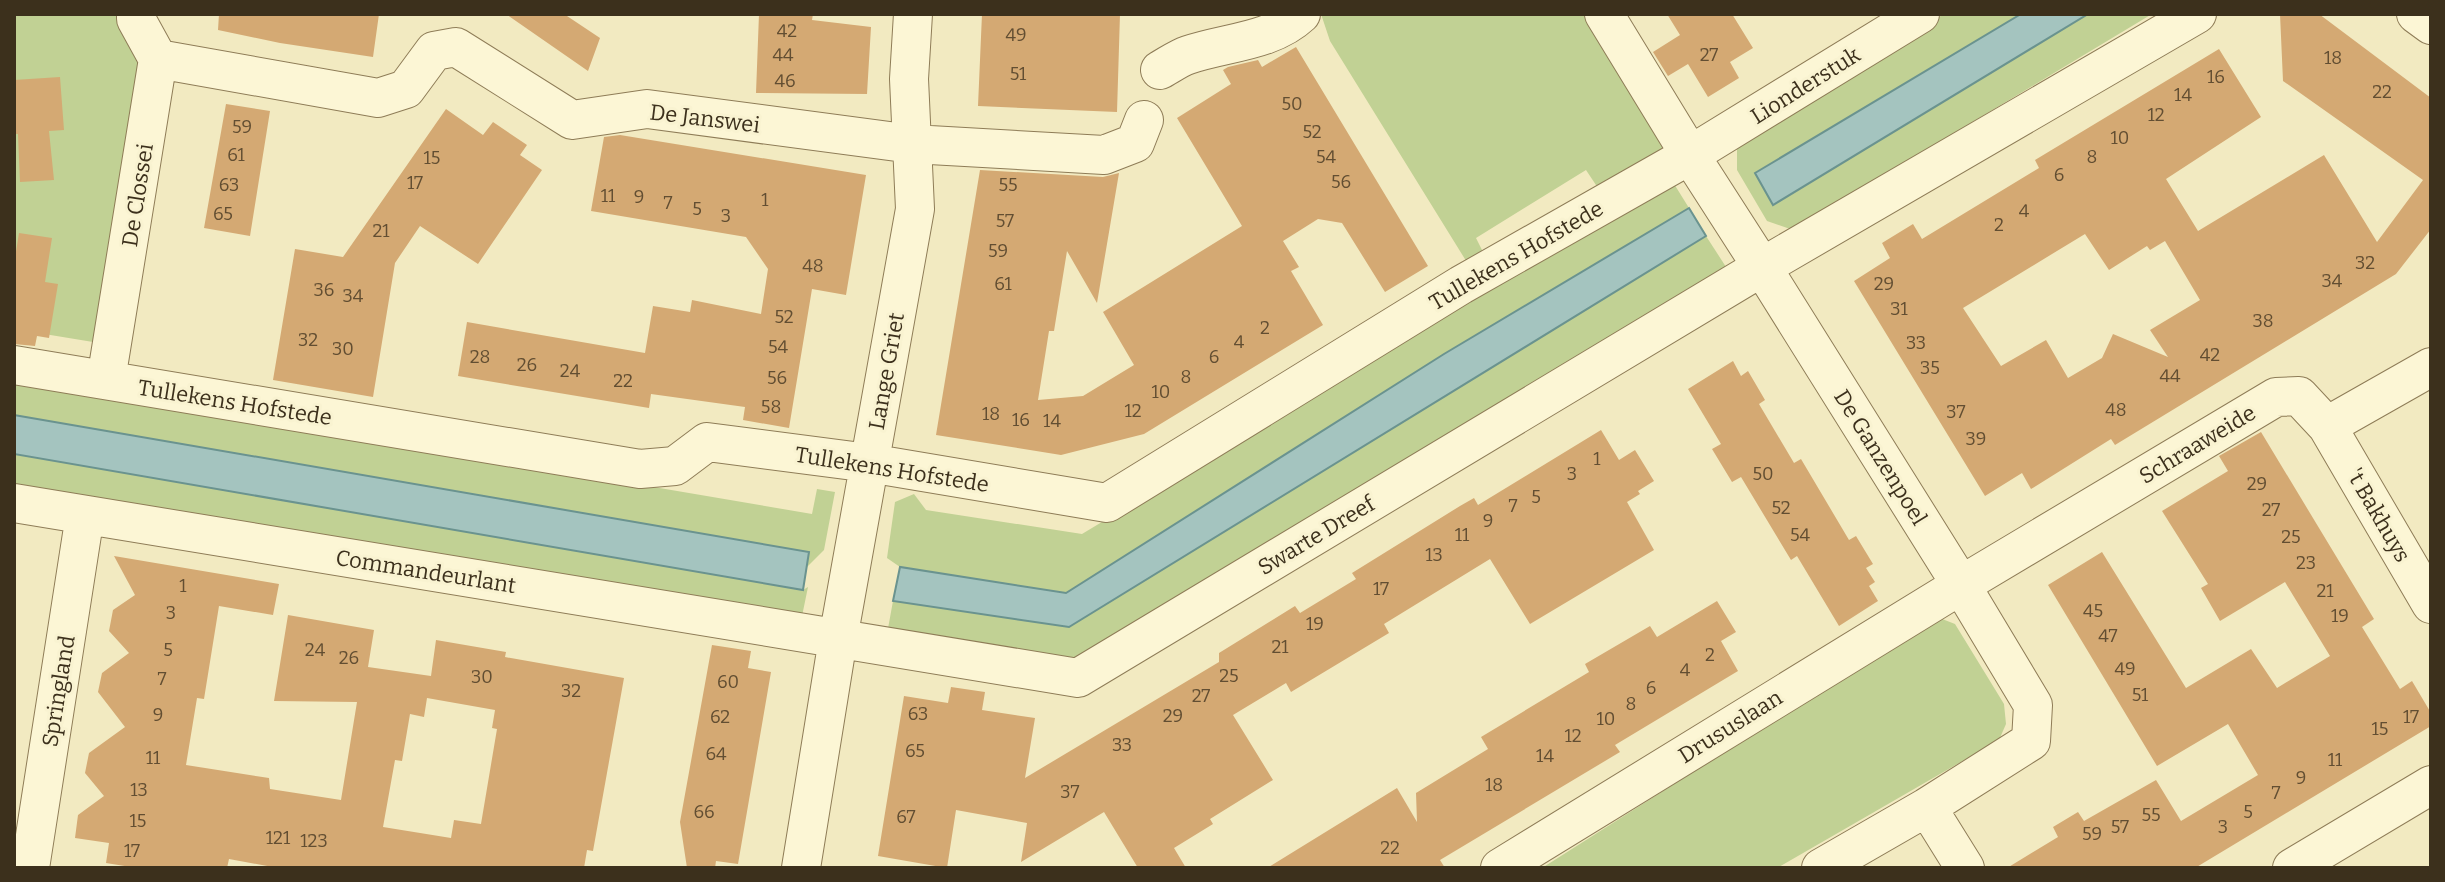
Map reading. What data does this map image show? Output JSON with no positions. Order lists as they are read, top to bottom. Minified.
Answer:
{"streets":{"street":["Lionderstuk","De Janswei","De Clossei","Tullekens Hofstede","Lange Griet","Schraaweide","De Ganzenpoel","'t Bakhuys","Swarte Dreef","Commandeurlant","Springland","Drususlaan"]},"crossings":[["Lionderstuk","Tullekens Hofstede"],["Lionderstuk","De Ganzenpoel"],["De Janswei","De Clossei"],["De Janswei","Lange Griet"],["De Clossei","Tullekens Hofstede"],["Tullekens Hofstede","Lange Griet"],["Tullekens Hofstede","De Ganzenpoel"],["Lange Griet","Swarte Dreef"],["Lange Griet","Commandeurlant"],["Schraaweide","De Ganzenpoel"],["Schraaweide","'t Bakhuys"],["Schraaweide","Drususlaan"],["De Ganzenpoel","Swarte Dreef"],["De Ganzenpoel","Drususlaan"],["Swarte Dreef","Commandeurlant"],["Commandeurlant","Springland"]],"house_numbers":["42","49","44","27","18","51","16","46","22","14","50","12","59","52","10","61","54","8","15","6","56","17","63","55","11","9","1","7","5","4","65","3","57","2","21","59","32","48","34","61","29","36","34","31","52","38","2","32","4","33","54","30","42","28","6","26","35","24","44","8","56","22","10","58","48","12","37","18","16","14","39","1","3","50","29","5","7","52","27","9","11","54","25","13","23","1","17","21","45","3","19","19","47","21","5","24","2","26","49","4","25","30","7","60","6","32","51","27","8","63","9","29","62","17","10","15","12","33","65","64","14","11","11","9","18","13","37","7","66","5","55","67","15","57","3","59","121","123","22","17"]}
